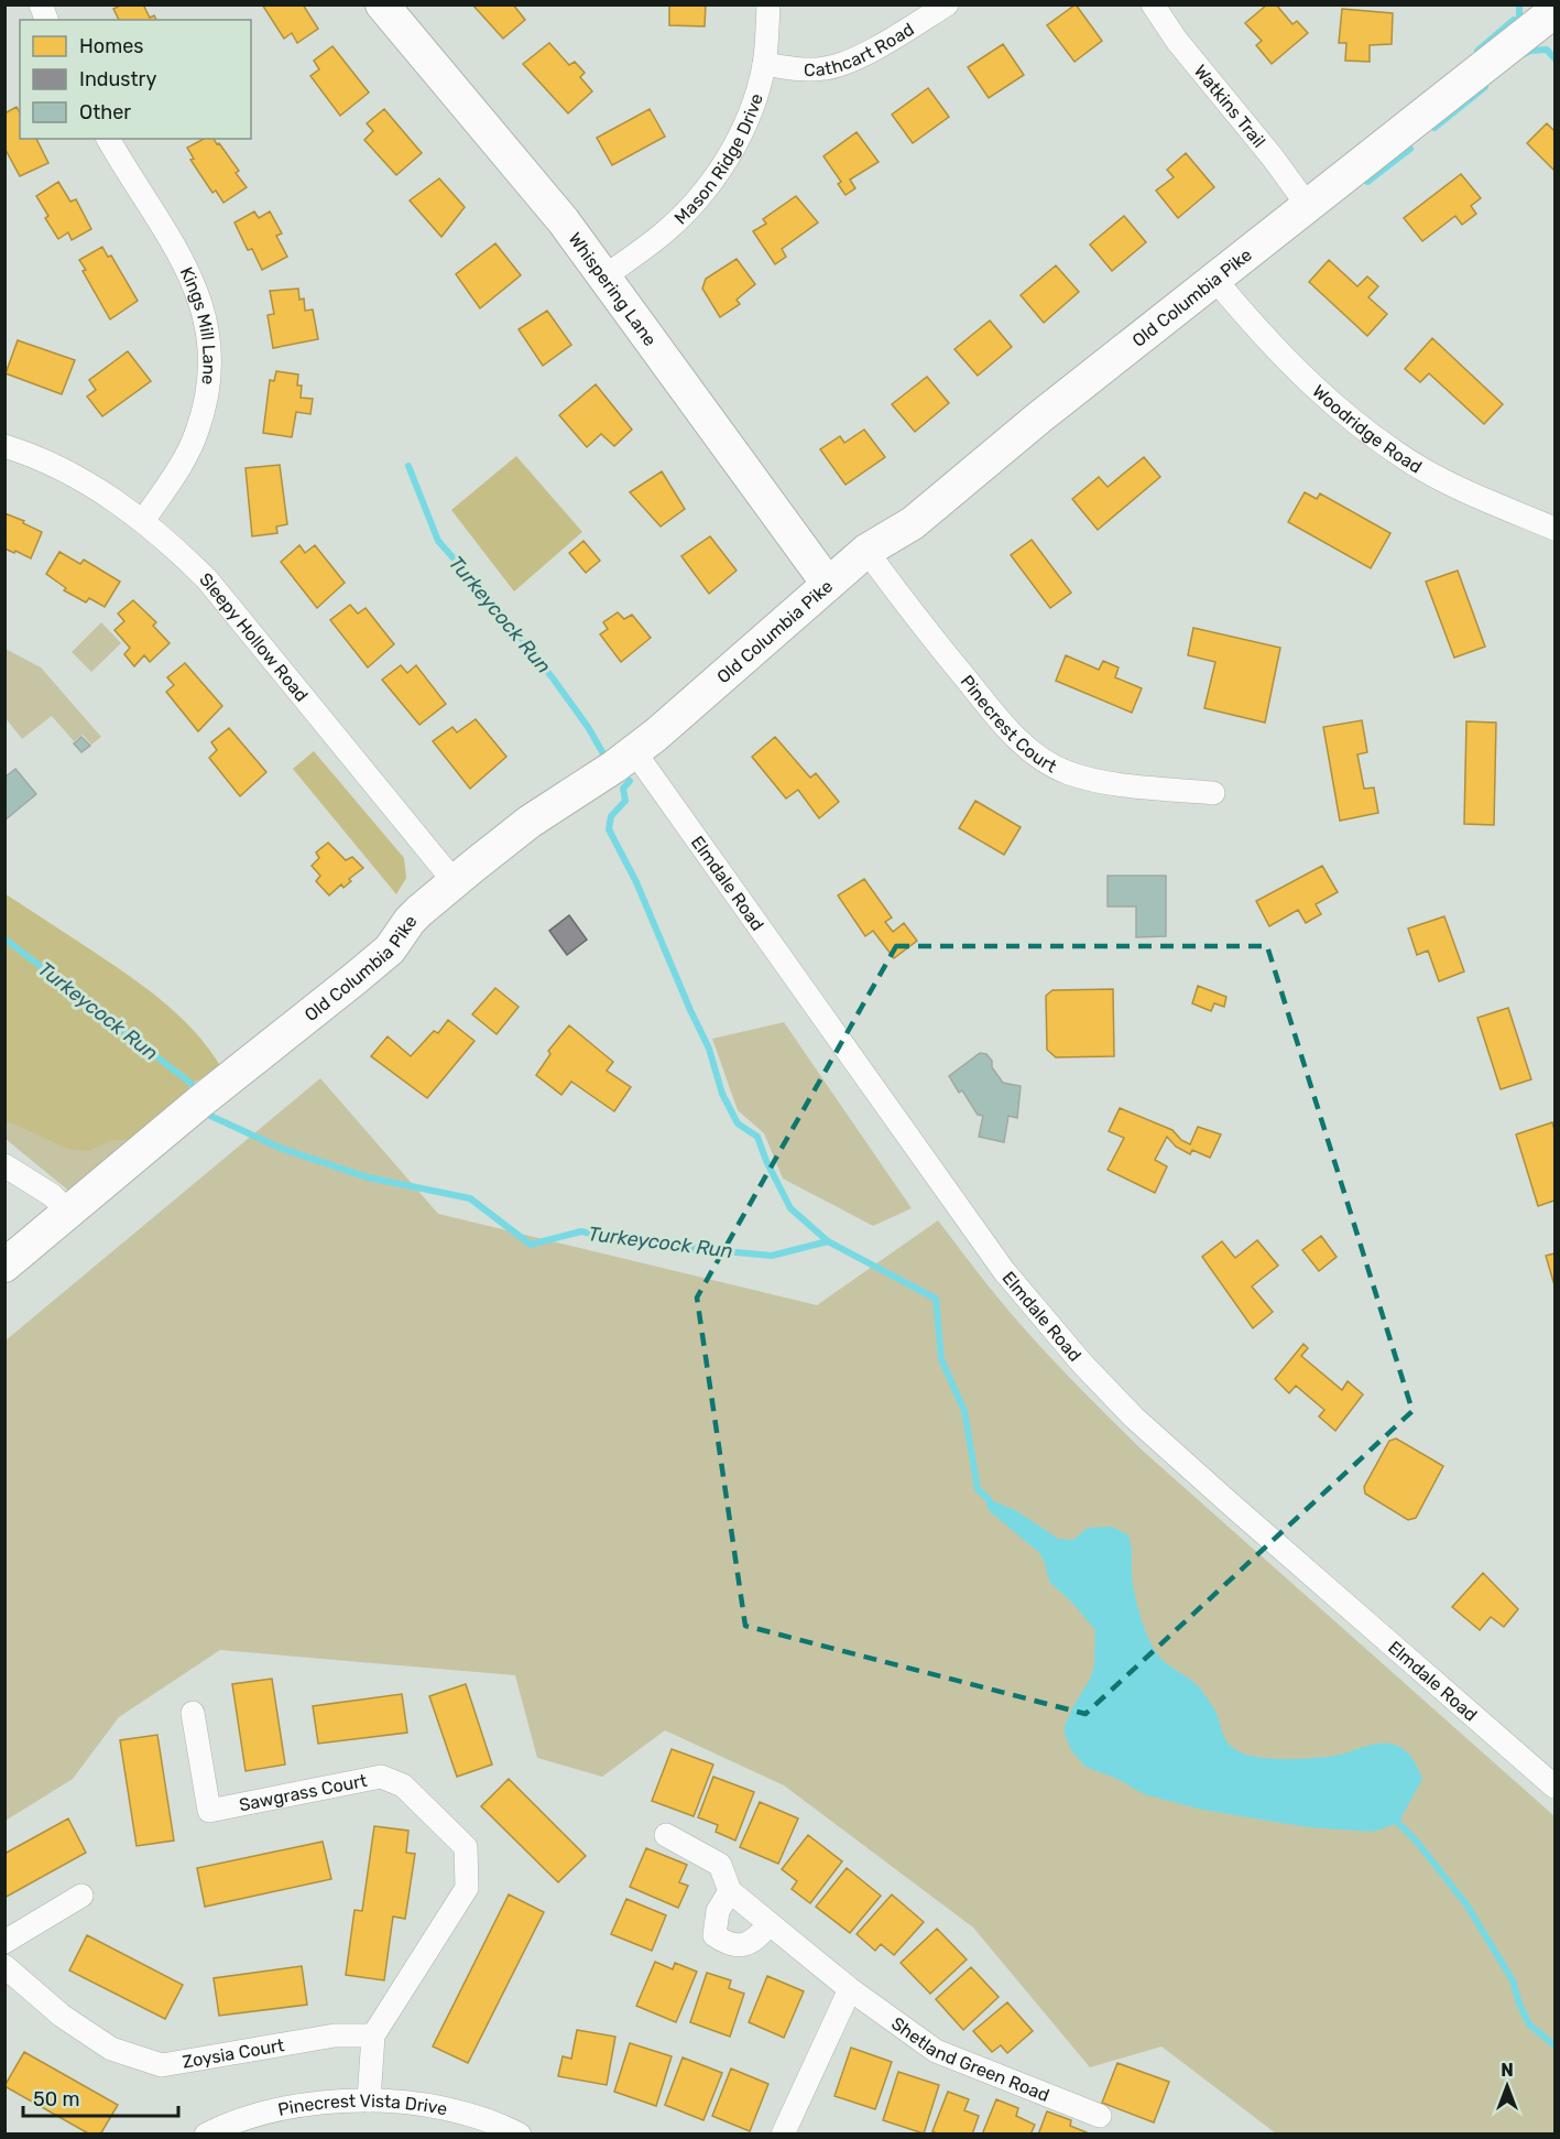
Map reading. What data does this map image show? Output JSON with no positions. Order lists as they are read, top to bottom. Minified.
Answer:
{"streets":{"street":["Cathcart Road","Watkins Trail","Mason Ridge Drive","Whispering Lane","Old Columbia Pike","Kings Mill Lane","Woodridge Road","Sleepy Hollow Road","Pinecrest Court","Elmdale Road","Sawgrass Court","Zoysia Court","Shetland Green Road","Pinecrest Vista Drive"]},"crossings":[["Cathcart Road","Mason Ridge Drive"],["Watkins Trail","Old Columbia Pike"],["Mason Ridge Drive","Whispering Lane"],["Whispering Lane","Old Columbia Pike"],["Old Columbia Pike","Woodridge Road"],["Old Columbia Pike","Sleepy Hollow Road"],["Old Columbia Pike","Pinecrest Court"],["Old Columbia Pike","Elmdale Road"],["Kings Mill Lane","Sleepy Hollow Road"],["Sawgrass Court","Zoysia Court"],["Sawgrass Court","Pinecrest Vista Drive"]],"water":["Turkeycock Run"],"legend":["Homes","Industry","Other"],"scale_bar":"50 m","north":"top"}
